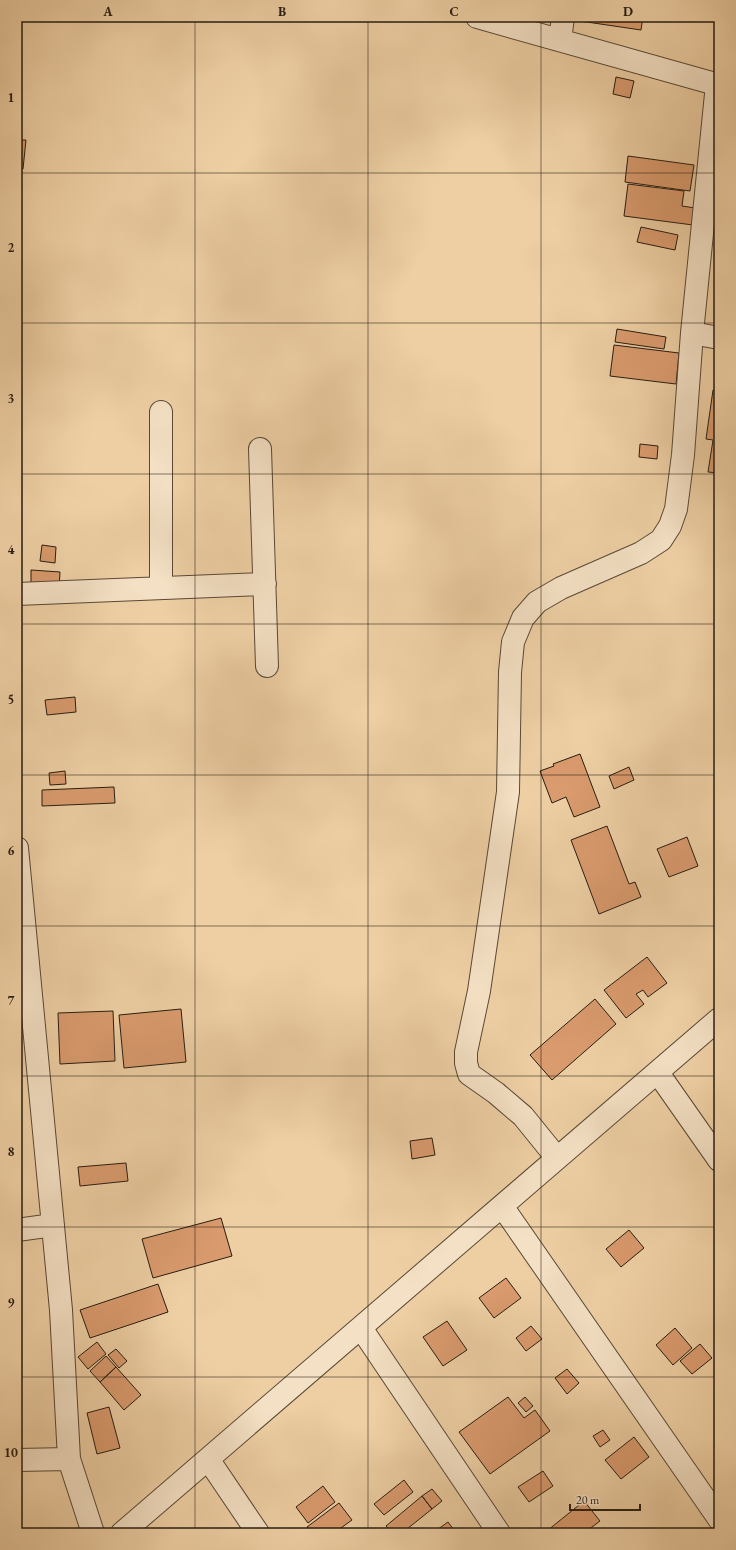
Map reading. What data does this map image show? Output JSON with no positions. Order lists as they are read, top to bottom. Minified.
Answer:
{"scale_bar":"20 m","grid":{"columns":["A","B","C","D"],"rows":["1","2","3","4","5","6","7","8","9","10"]}}
